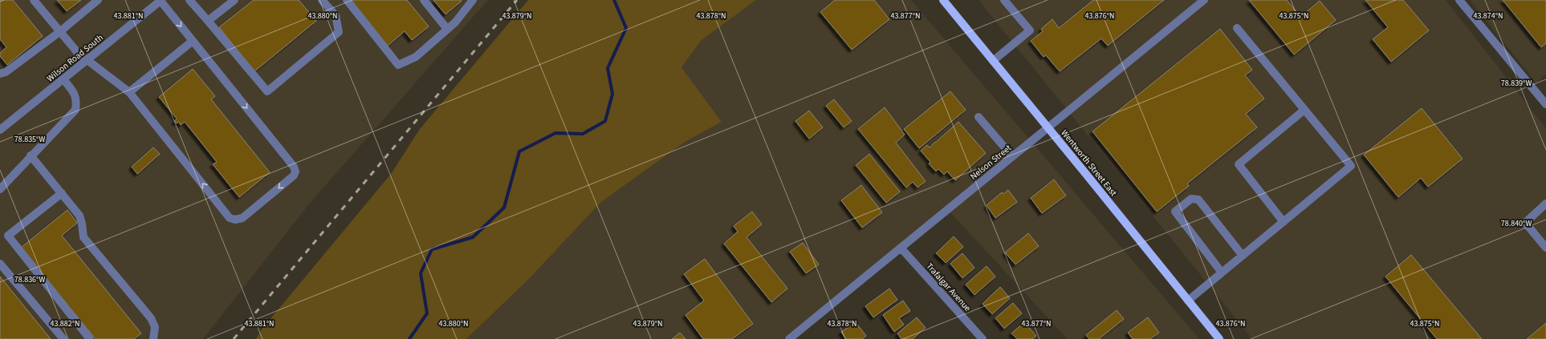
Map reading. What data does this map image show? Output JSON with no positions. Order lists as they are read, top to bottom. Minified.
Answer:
{"streets":{"main road":["Wentworth Street East"],"street":["Wilson Road South","Nelson Street","Trafalgar Avenue"]},"crossings":[["Nelson Street","Wentworth Street East"],["Nelson Street","Trafalgar Avenue"]],"coordinates":["43.881°N","43.880°N","43.879°N","43.878°N","43.877°N","43.876°N","43.875°N","43.874°N","78.839°W","78.835°W","78.840°W","78.836°W","43.882°N"]}
